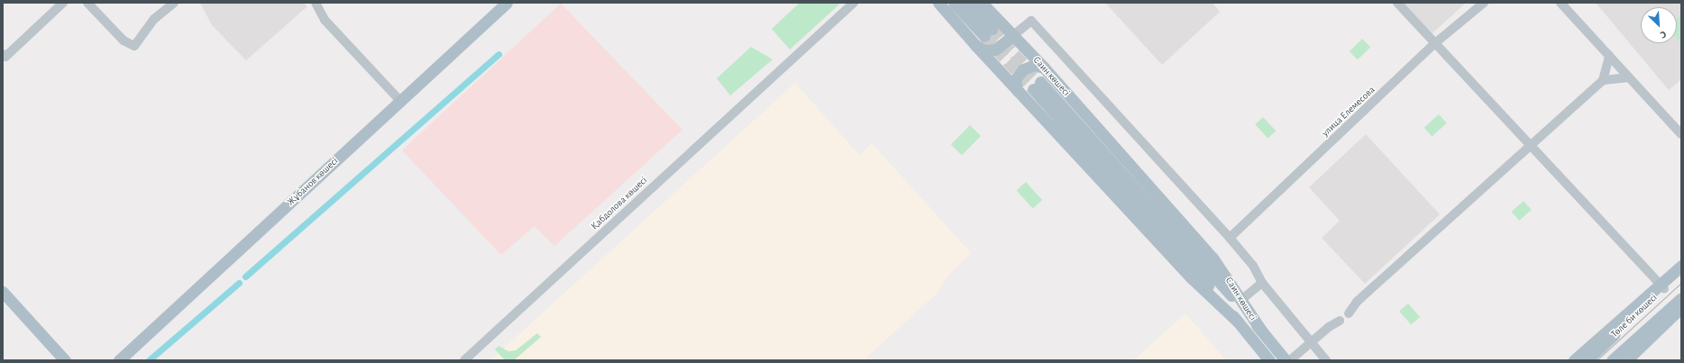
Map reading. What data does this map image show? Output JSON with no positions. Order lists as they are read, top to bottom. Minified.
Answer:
{"streets":{"main road":["Саин көшесі","Жұбанов көшесі","Төле би көшесі"],"street":["улица Елемесова","Қабдолова көшесі"]},"north":"bottom right"}
